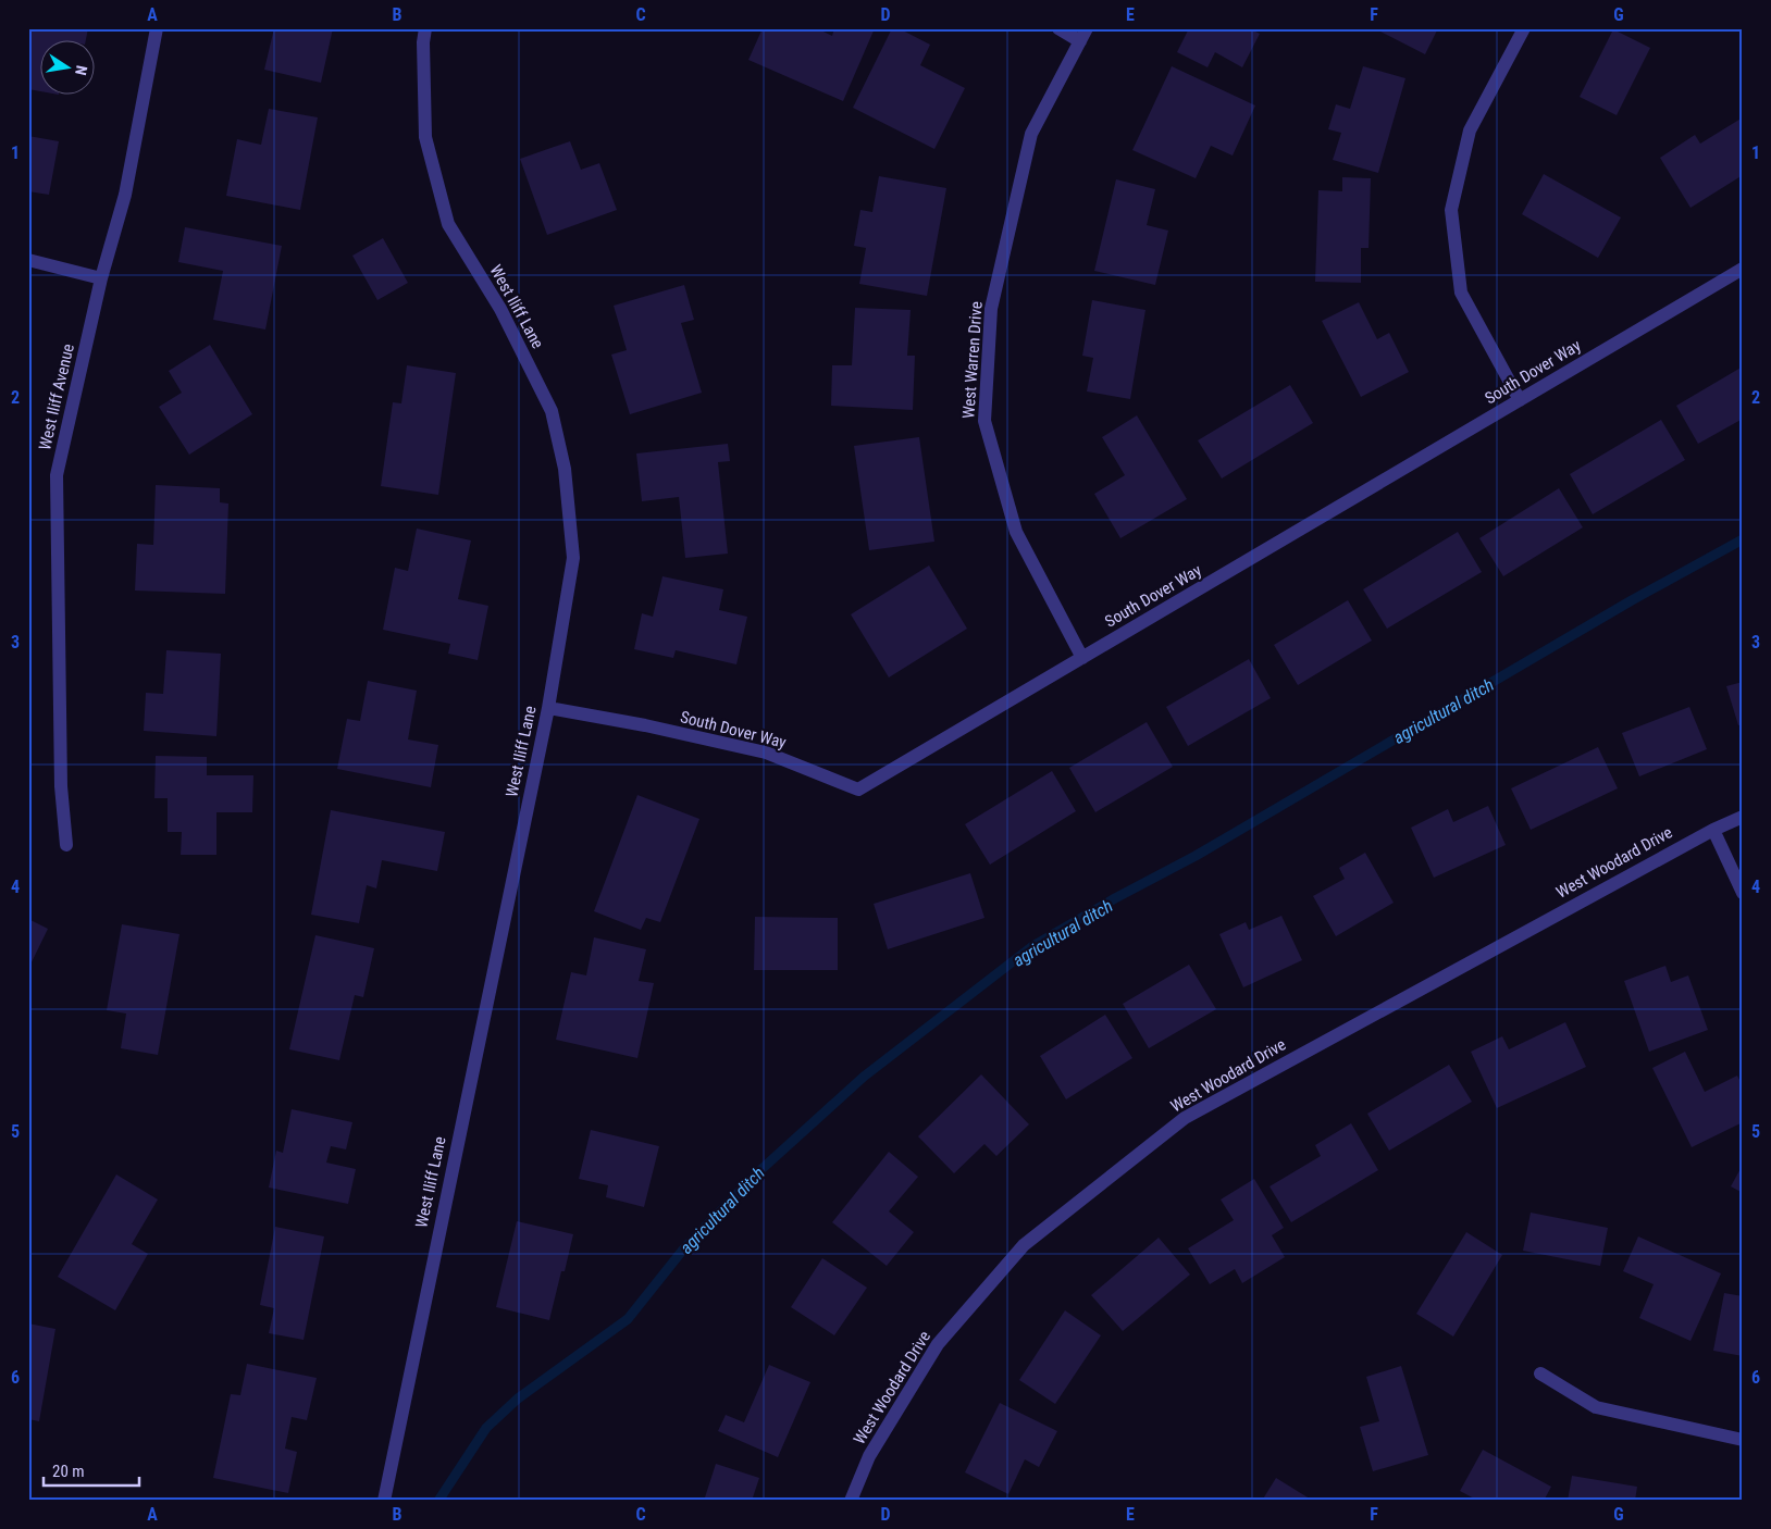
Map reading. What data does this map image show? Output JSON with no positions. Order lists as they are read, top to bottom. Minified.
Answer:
{"streets":{"street":["West Iliff Lane","West Warren Drive","South Dover Way","West Iliff Avenue","West Woodard Drive"]},"crossings":[["West Iliff Lane","South Dover Way"],["West Warren Drive","South Dover Way"]],"water":["agricultural ditch"],"scale_bar":"20 m","north":"right","grid":{"columns":["A","B","C","D","E","F","G"],"rows":["1","2","3","4","5","6"]}}
